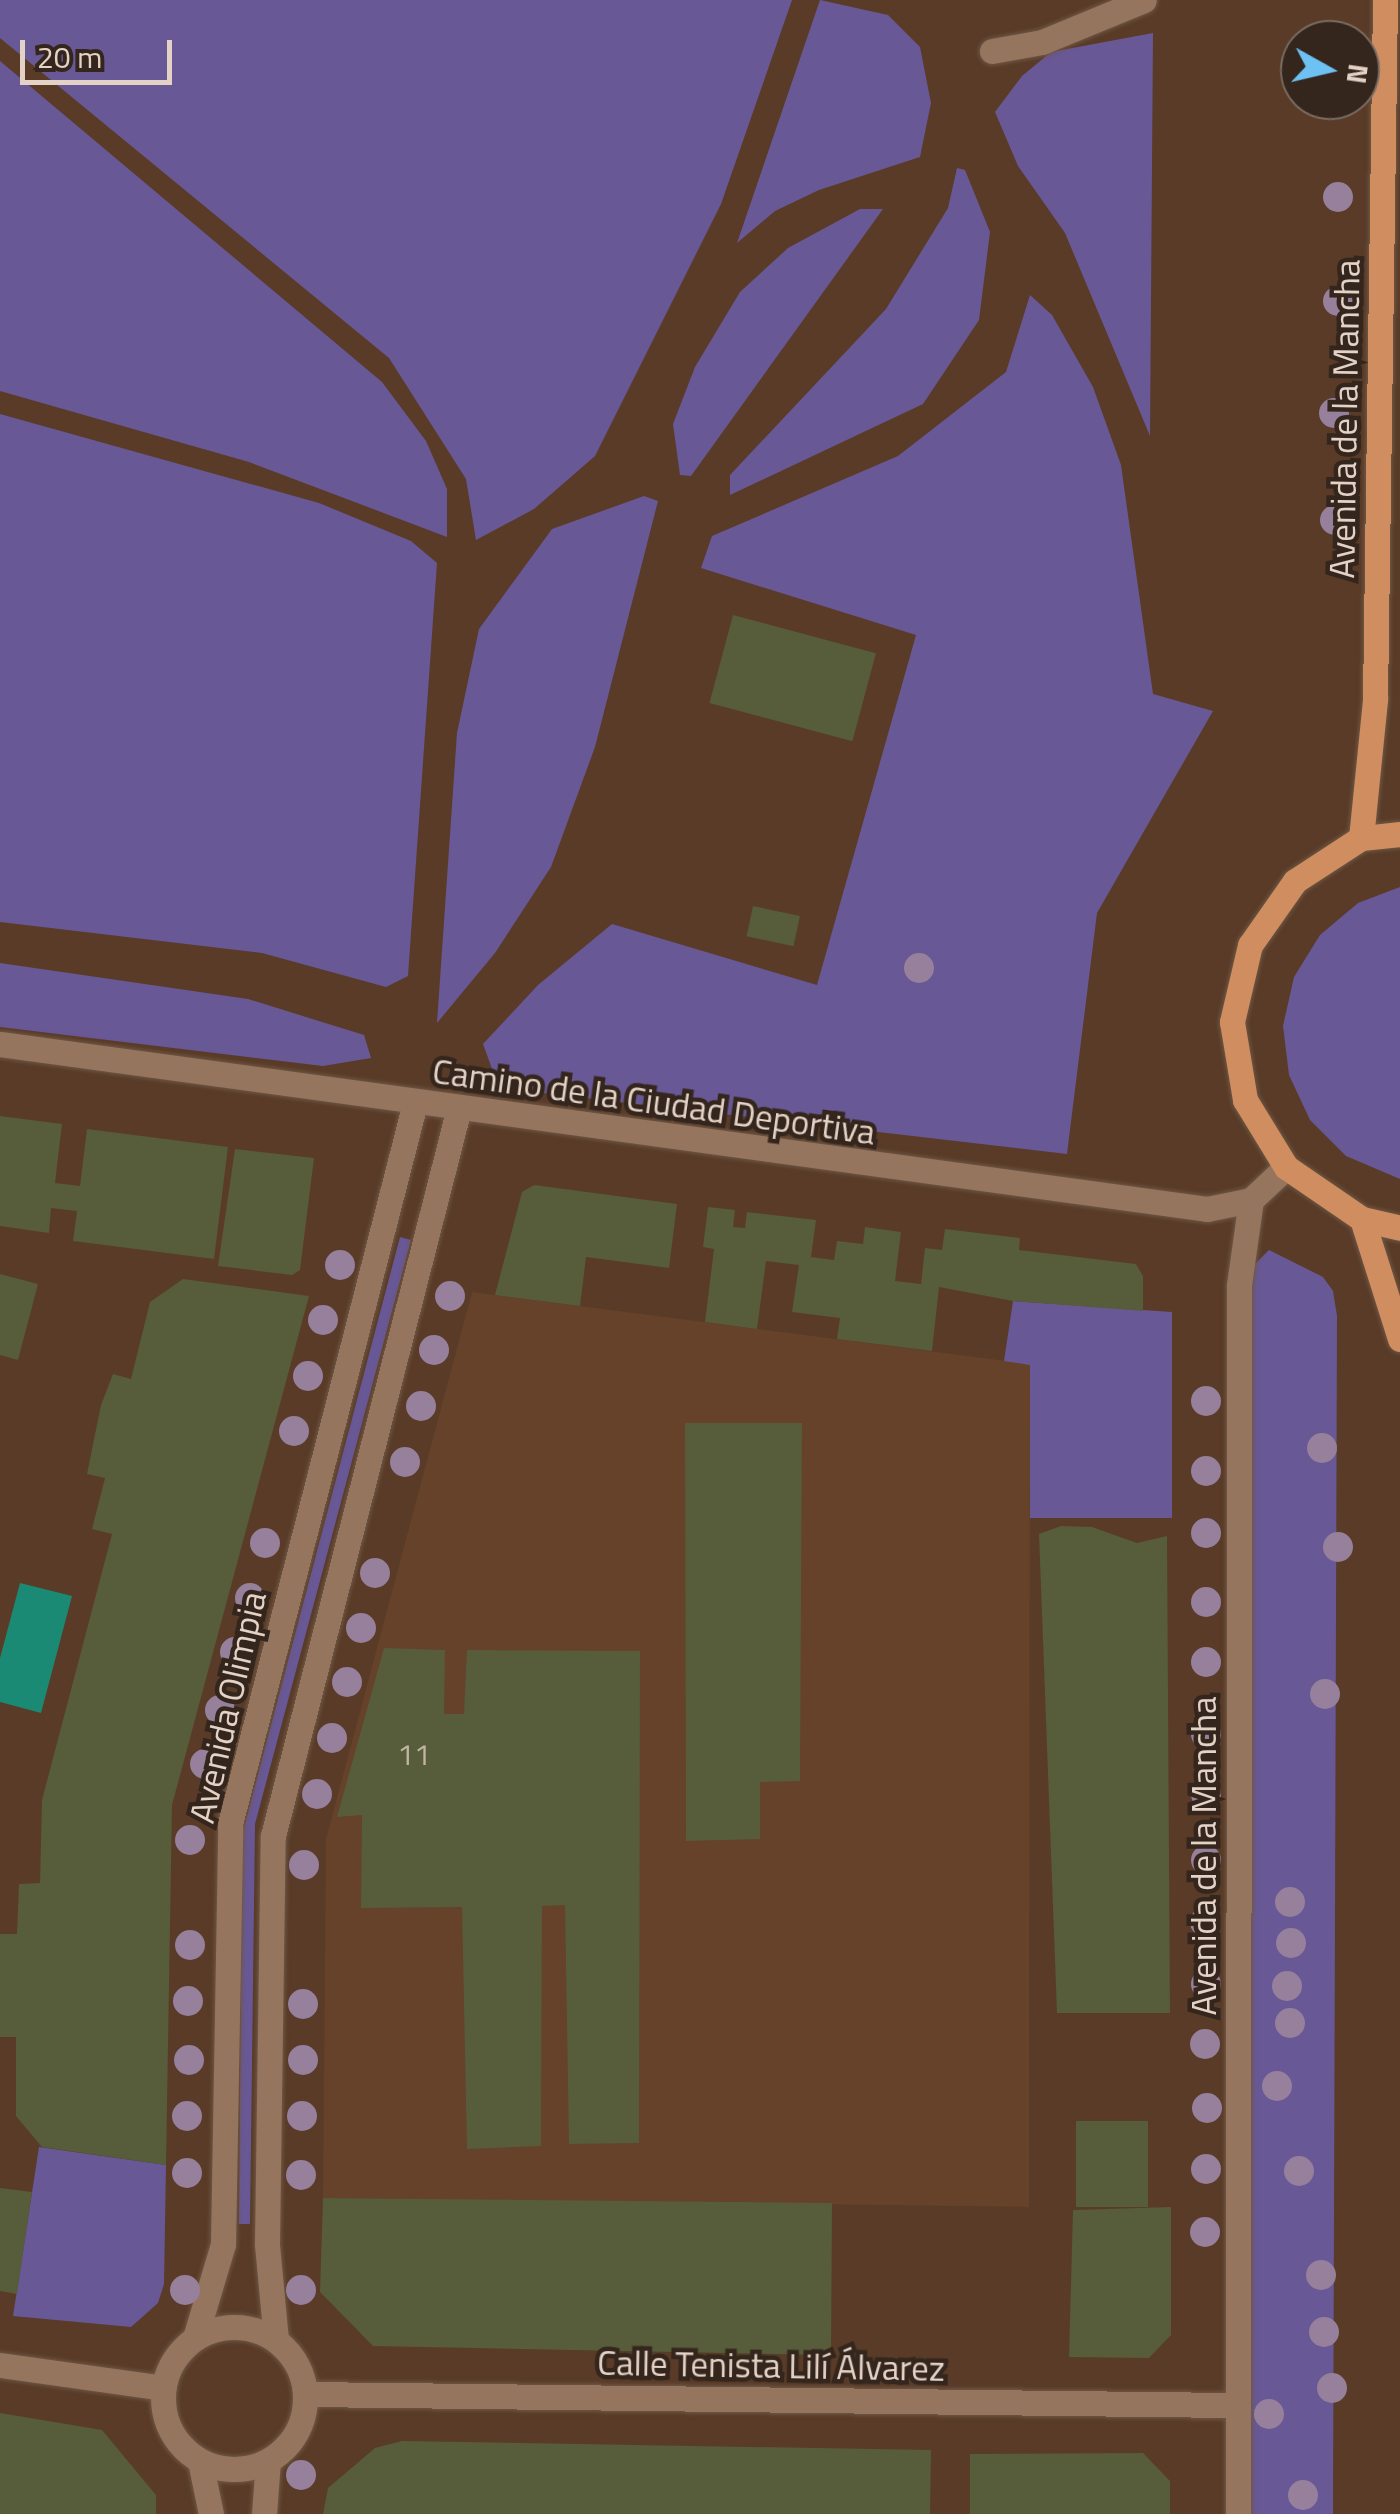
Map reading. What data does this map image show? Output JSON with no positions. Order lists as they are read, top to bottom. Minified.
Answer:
{"streets":{"main road":["Avenida de la Mancha"],"street":["Camino de la Ciudad Deportiva","Avenida Olimpia","Calle Tenista Lilí Álvarez"]},"crossings":[["Avenida de la Mancha","Camino de la Ciudad Deportiva"],["Avenida de la Mancha","Calle Tenista Lilí Álvarez"],["Camino de la Ciudad Deportiva","Avenida Olimpia"],["Avenida Olimpia","Calle Tenista Lilí Álvarez"]],"house_numbers":["11"],"scale_bar":"20 m","north":"right"}
